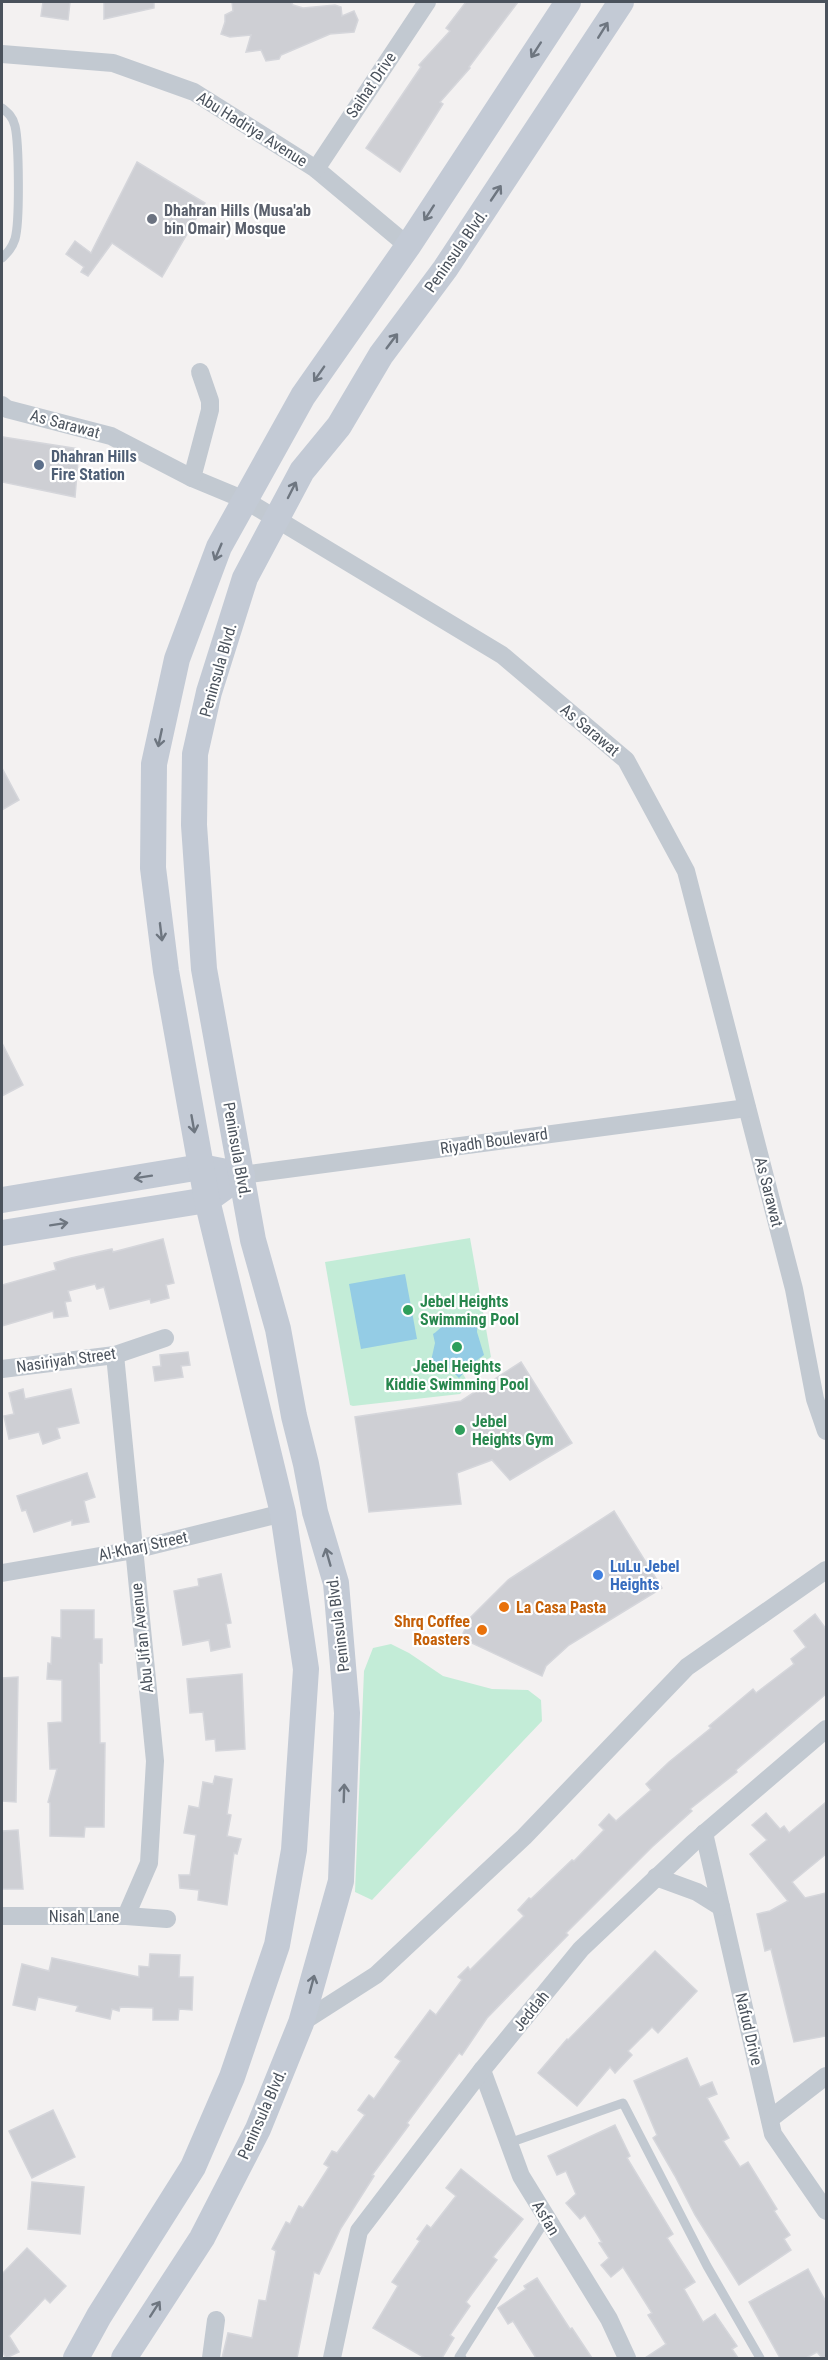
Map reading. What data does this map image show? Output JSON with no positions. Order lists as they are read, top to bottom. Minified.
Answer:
{"streets":{"main road":["Peninsula Blvd.","Riyadh Boulevard"],"street":["Saihat Drive","Abu Hadriya Avenue","As Sarawat","Nasiriyah Street","Al-Kharj Street","Abu Jifan Avenue","Nisah Lane","Jeddah","Nafud Drive","Asfan"]},"crossings":[["Saihat Drive","Abu Hadriya Avenue"],["Peninsula Blvd.","As Sarawat"],["Peninsula Blvd.","Riyadh Boulevard"],["As Sarawat","Riyadh Boulevard"],["Nasiriyah Street","Abu Jifan Avenue"],["Al-Kharj Street","Abu Jifan Avenue"],["Abu Jifan Avenue","Nisah Lane"],["Jeddah","Nafud Drive"],["Jeddah","Asfan"]],"places":["Dhahran Hills (Musa'ab bin Omair) Mosque","Dhahran Hills Fire Station","Jebel Heights Swimming Pool","Jebel Heights Kiddie Swimming Pool","Jebel Heights Gym","LuLu Jebel Heights","La Casa Pasta","Shrq Coffee Roasters"]}
